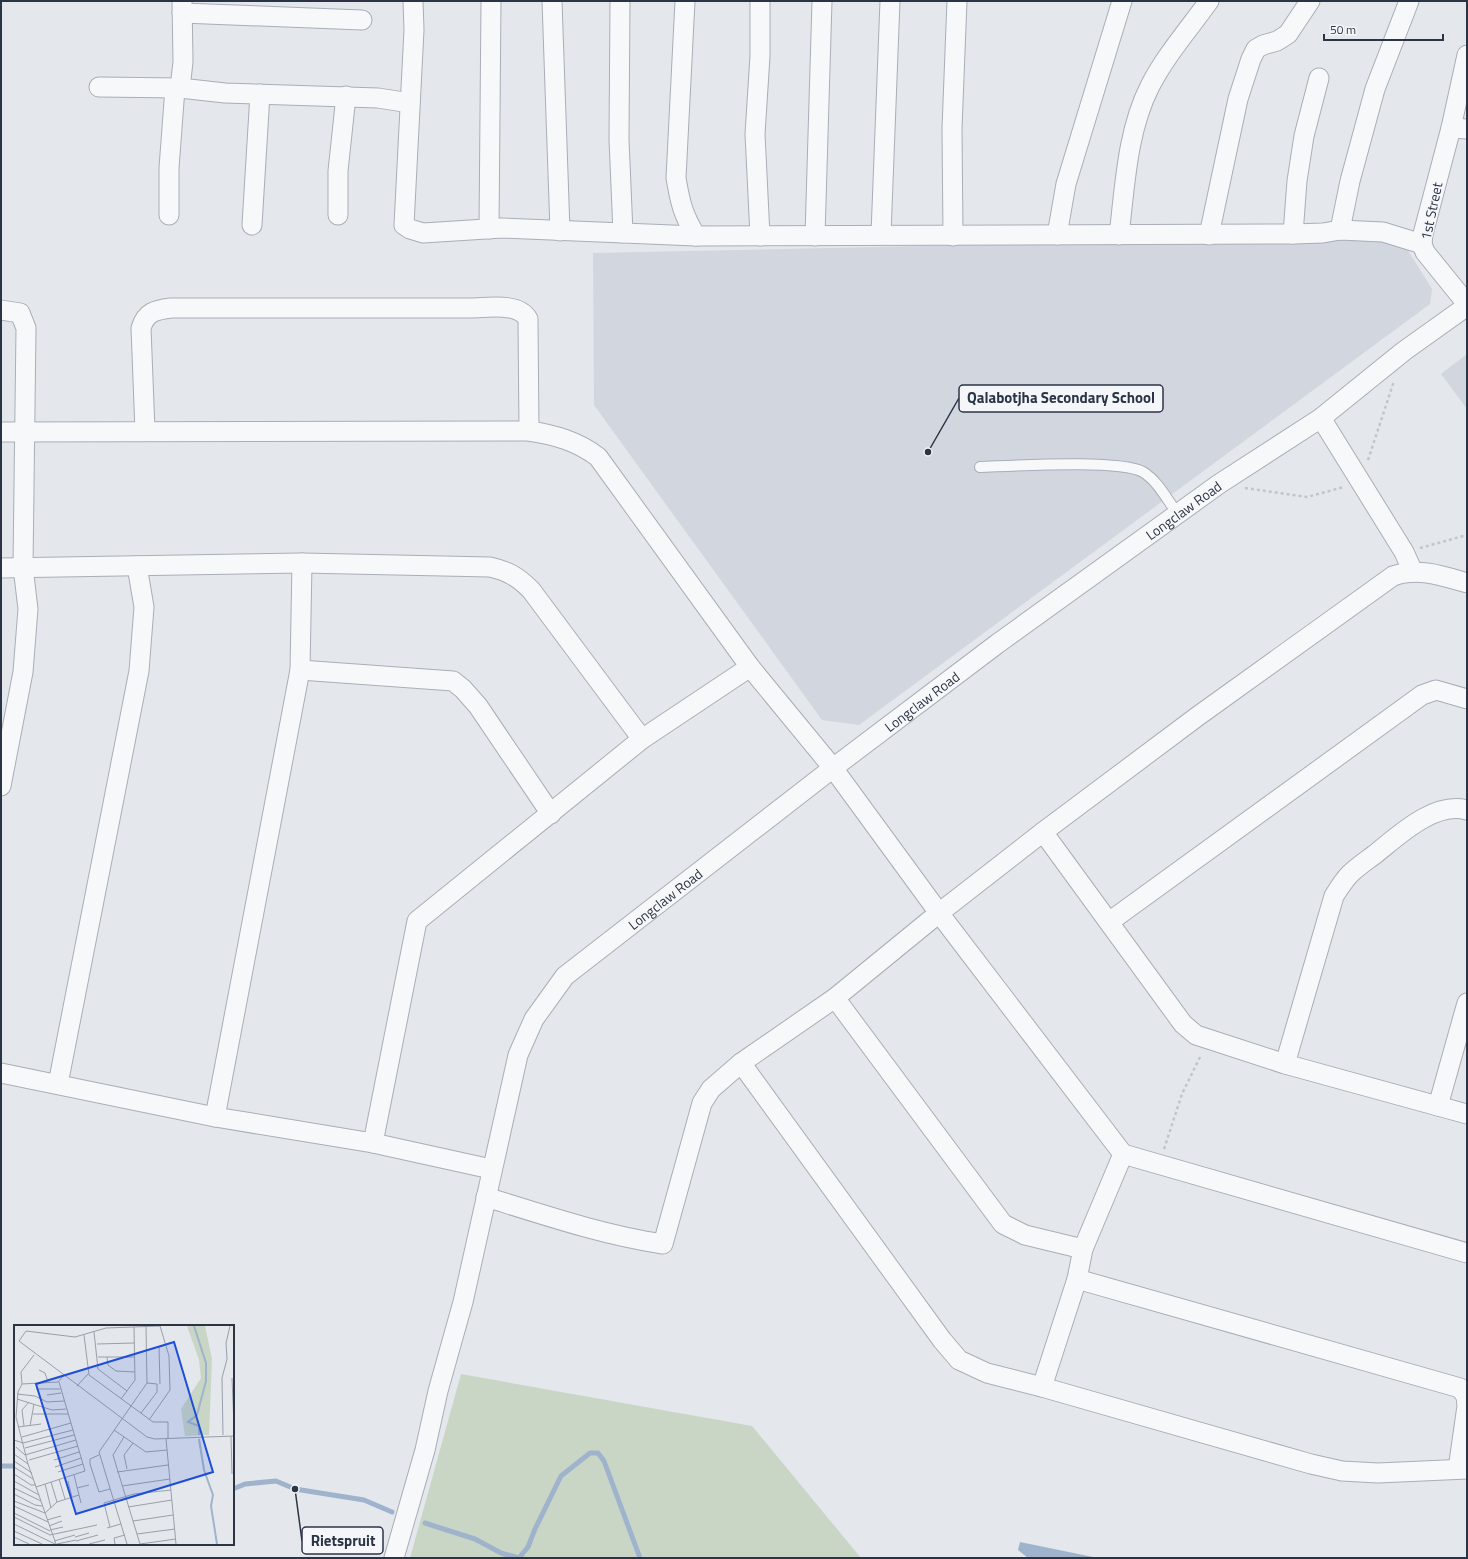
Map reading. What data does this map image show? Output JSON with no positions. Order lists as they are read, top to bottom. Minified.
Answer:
{"streets":{"street":["1st Street","Longclaw Road"]},"crossings":[["1st Street","Longclaw Road"]],"places":["Qalabotjha Secondary School","Rietspruit"],"scale_bar":"50 m"}
